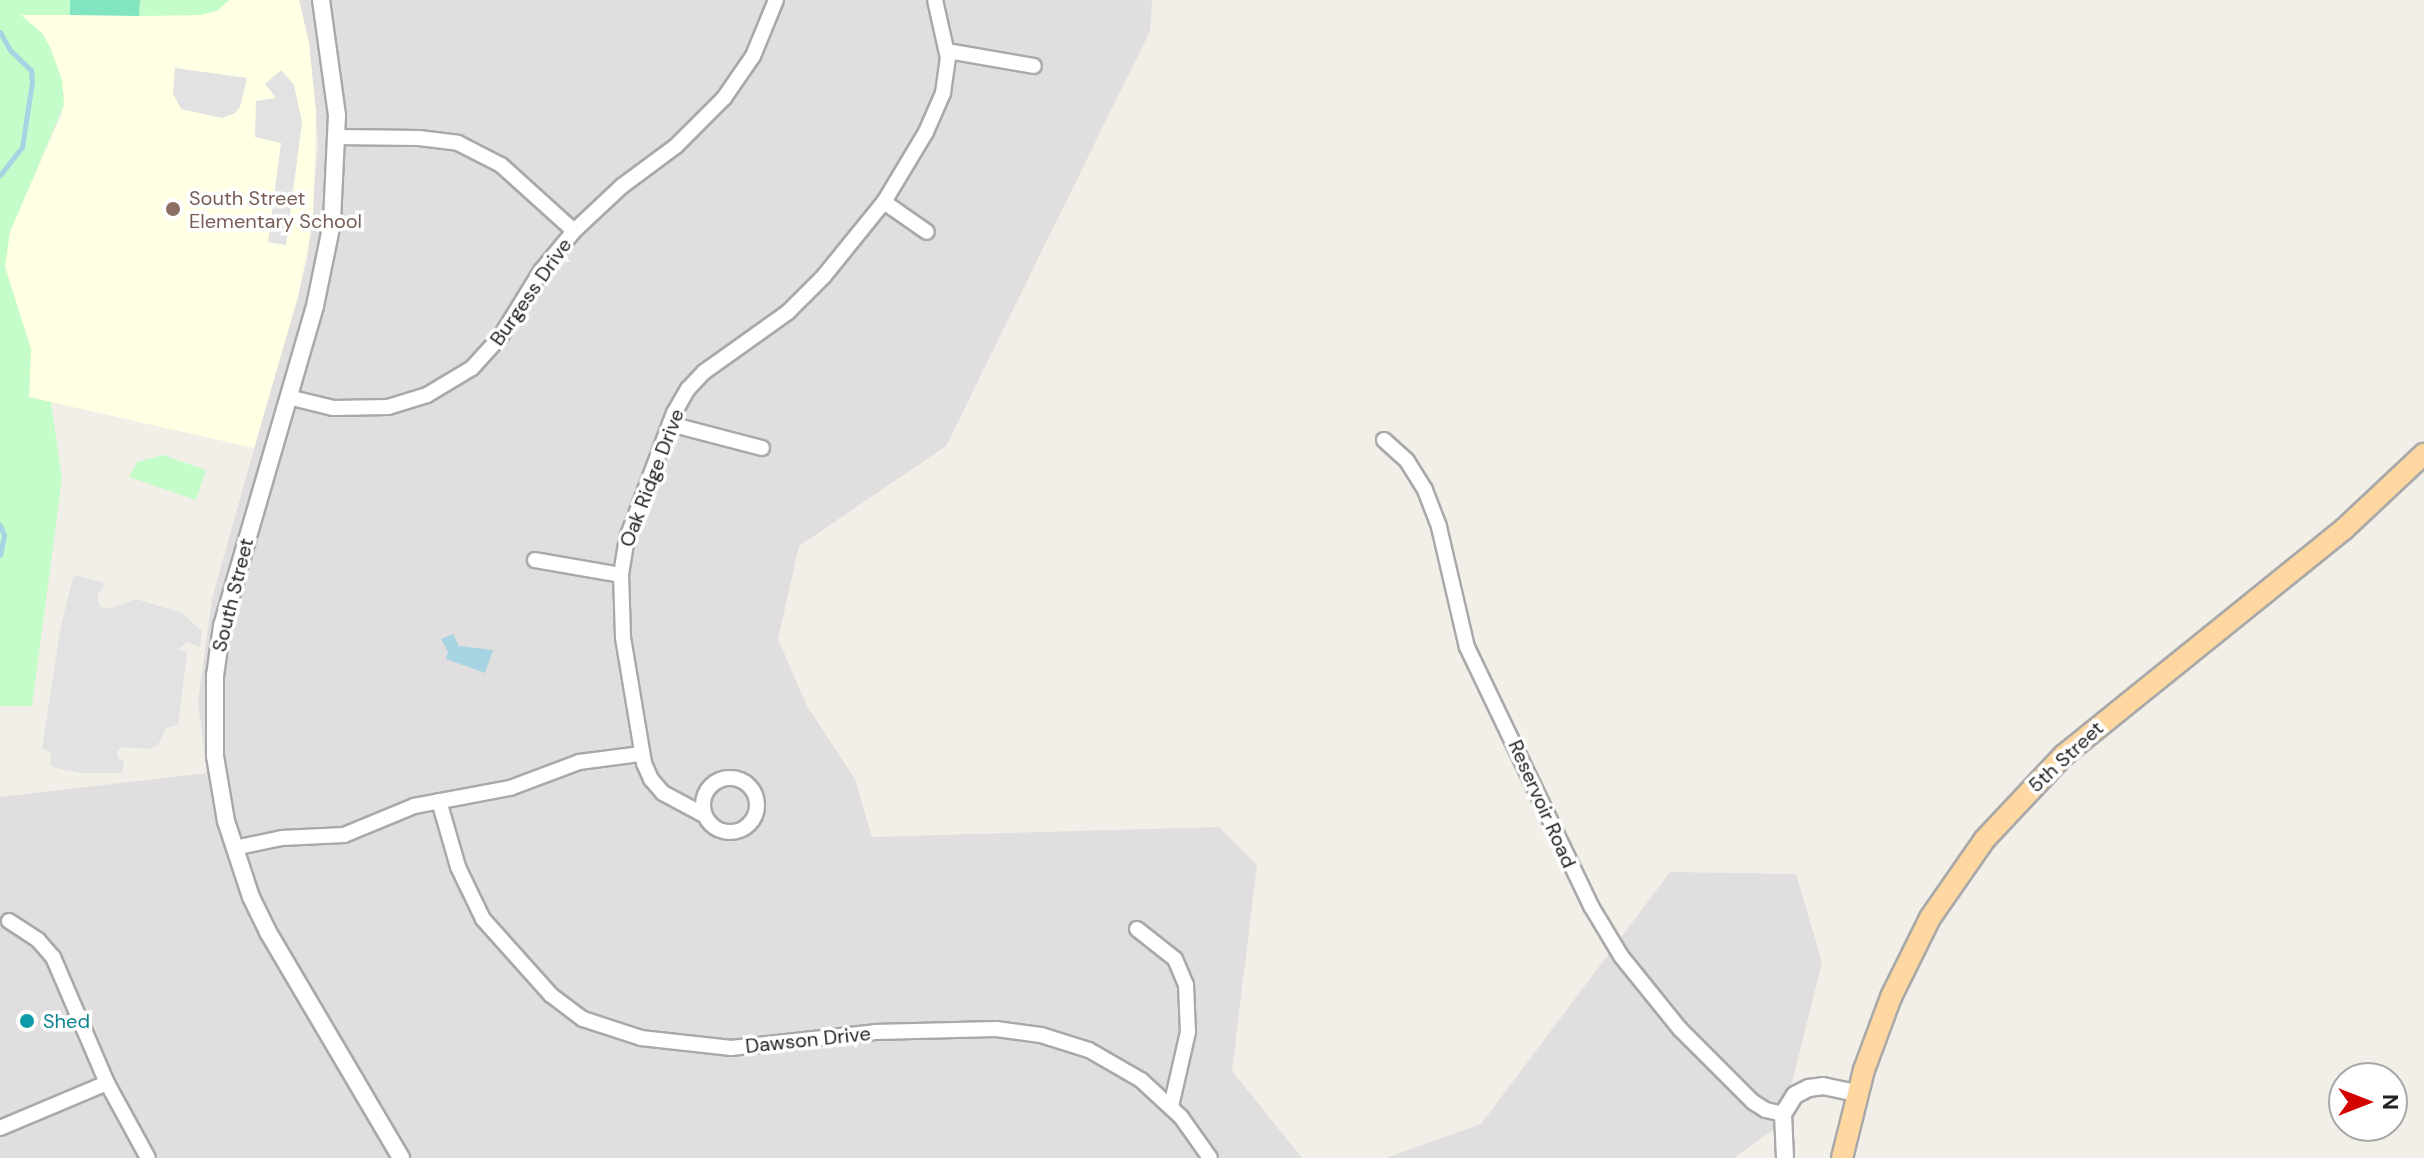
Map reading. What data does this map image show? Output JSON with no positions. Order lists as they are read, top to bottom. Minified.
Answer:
{"streets":{"main road":["5th Street"],"street":["Burgess Drive","Oak Ridge Drive","South Street","Reservoir Road","Dawson Drive"]},"crossings":[["Burgess Drive","South Street"]],"places":["South Street Elementary School","Shed"],"north":"right"}
